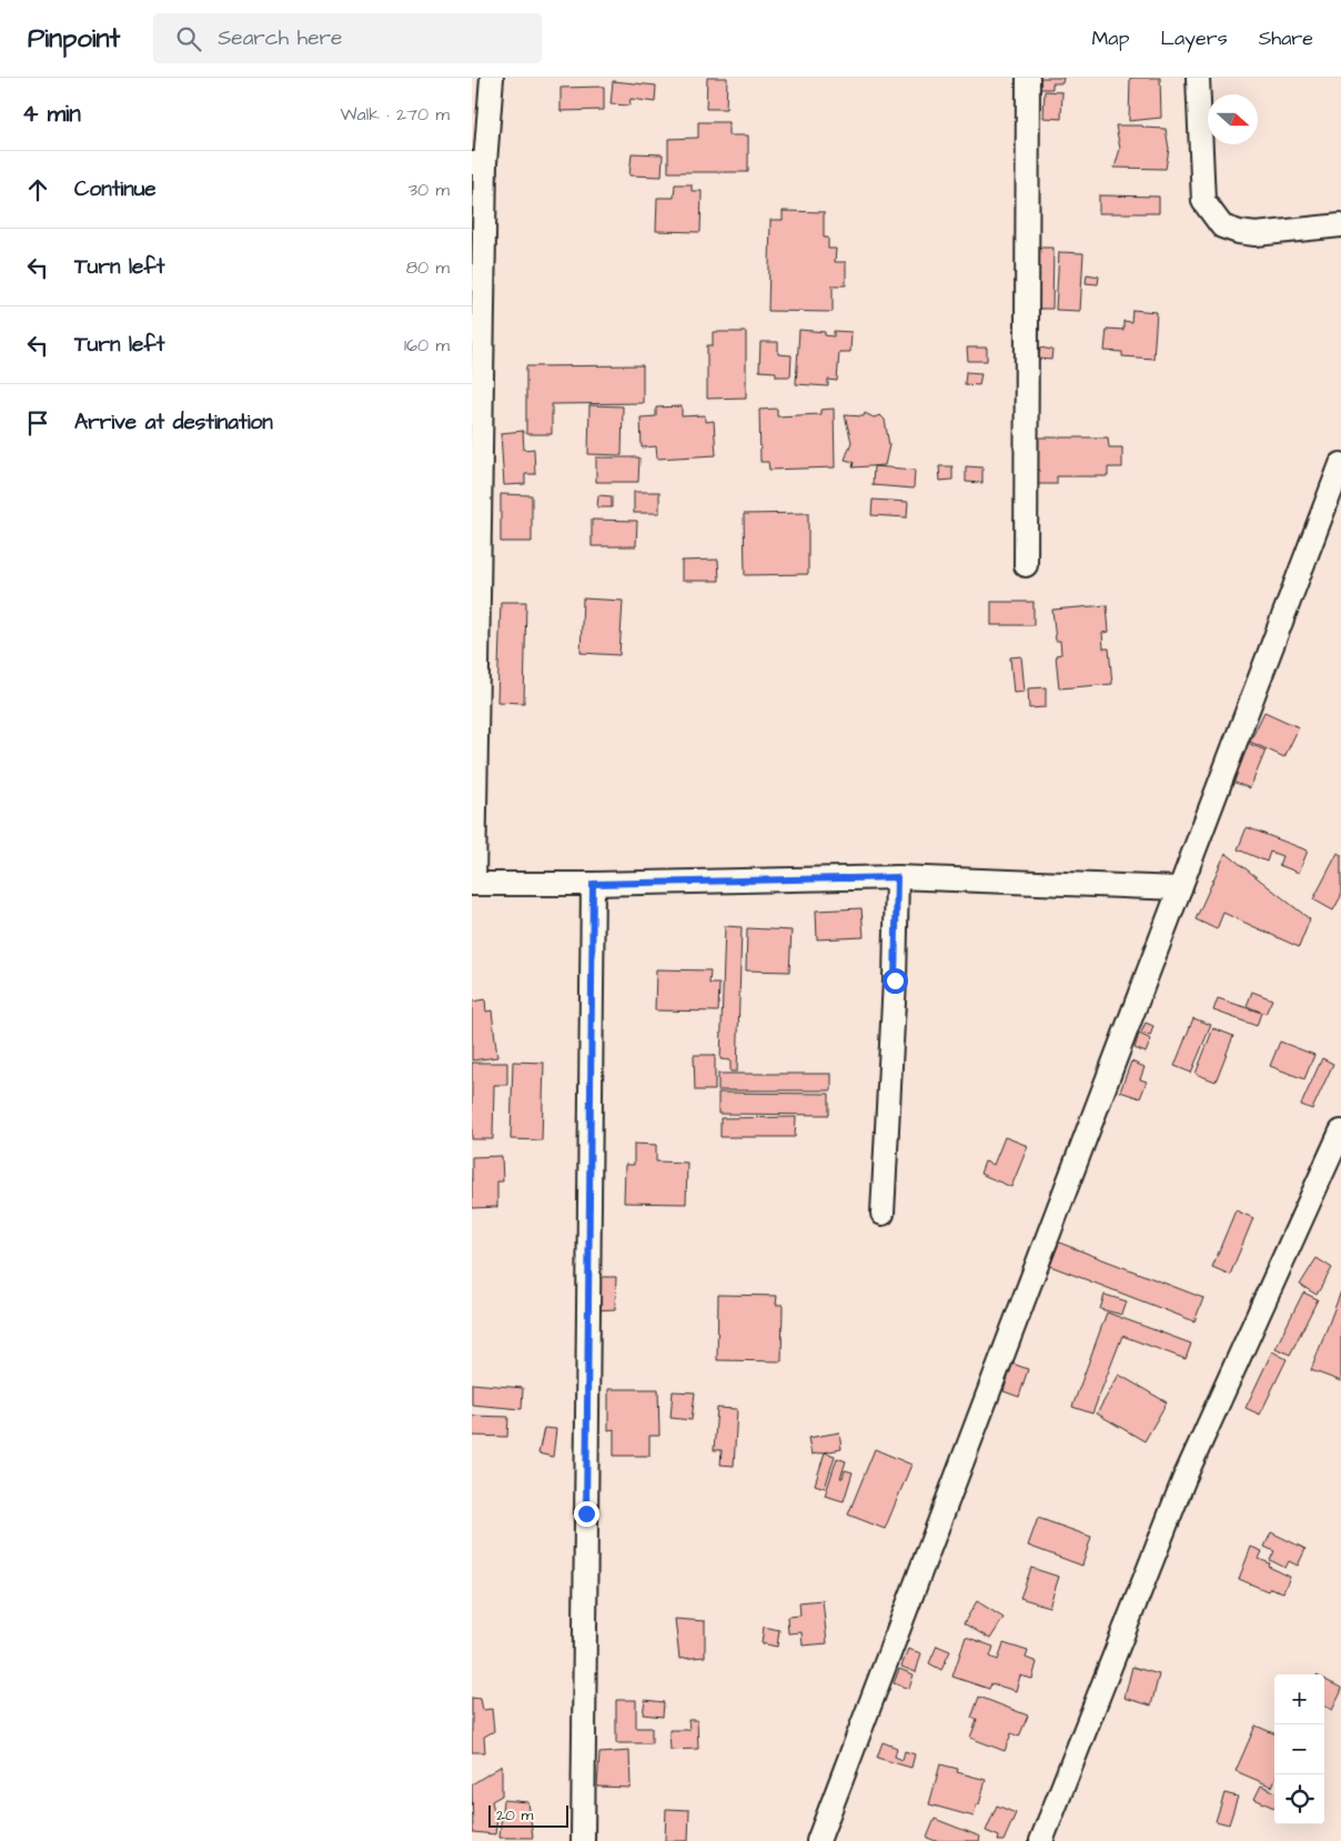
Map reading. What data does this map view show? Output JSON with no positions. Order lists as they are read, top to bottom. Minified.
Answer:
{"scale_bar":"20 m","north":"right","page":{"header":"Pinpoint","search":"Search here","nav":["Map","Layers","Share"],"heading":["4 min","Walk · 270 m"],"list":[["Continue","30 m"],["Turn left","80 m"],["Turn left","160 m"],"Arrive at destination"],"map_buttons":["+","−"],"scale":"20 m"}}
